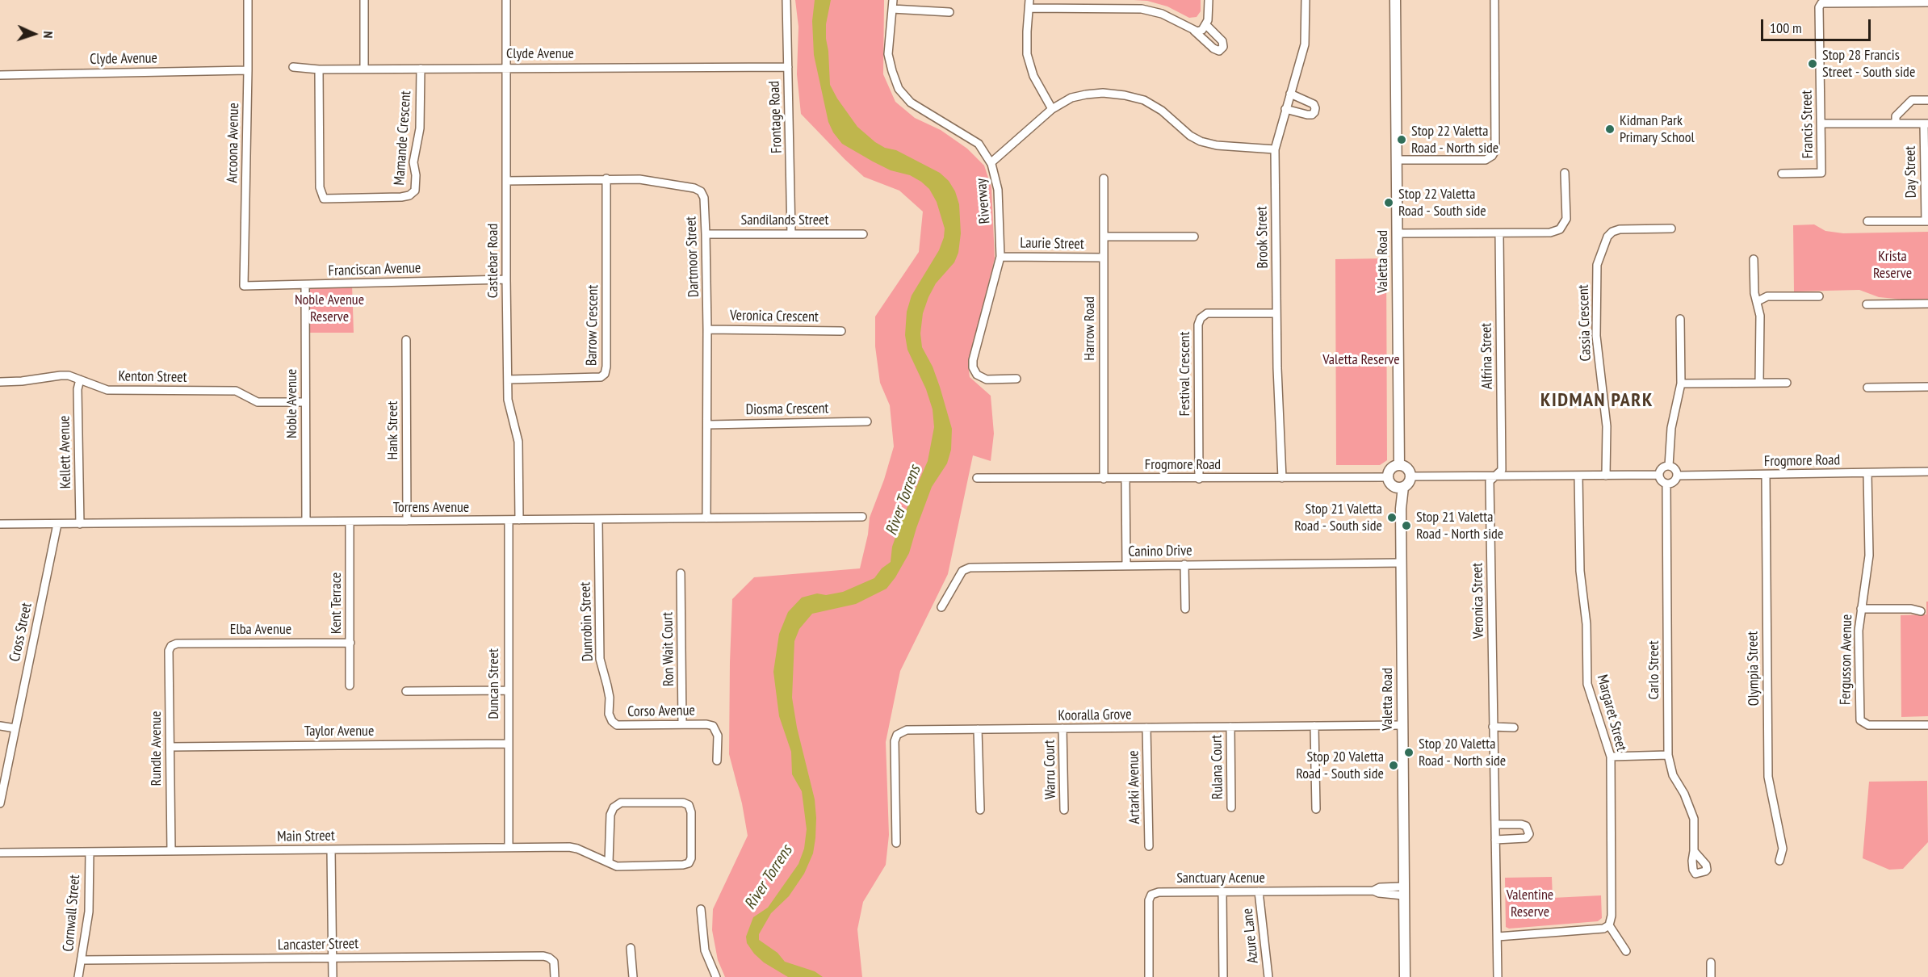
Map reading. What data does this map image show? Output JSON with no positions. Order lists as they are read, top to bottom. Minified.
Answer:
{"streets":{"street":["Clyde Avenue","Frontage Road","Francis Street","Mamande Crescent","Arcoona Avenue","Day Street","Riverway","Sandilands Street","Brook Street","Laurie Street","Dartmoor Street","Castlebar Road","Valetta Road","Franciscan Avenue","Veronica Crescent","Cassia Crescent","Barrow Crescent","Harrow Road","Alfrina Street","Festival Crescent","Kenton Street","Noble Avenue","Diosma Crescent","Hank Street","Kellett Avenue","Frogmore Road","Torrens Avenue","Canino Drive","Veronica Street","Kent Terrace","Dunrobin Street","Elba Avenue","Cross Street","Ron Wait Court","Fergusson Avenue","Olympia Street","Carlo Street","Duncan Street","Corso Avenue","Margaret Street","Kooralla Grove","Taylor Avenue","Rundle Avenue","Rulana Court","Warru Court","Artarki Avenue","Main Street","Sanctuary Acenue","Cornwall Street","Azure Lane","Lancaster Street"]},"crossings":[["Clyde Avenue","Frontage Road"],["Clyde Avenue","Mamande Crescent"],["Clyde Avenue","Arcoona Avenue"],["Clyde Avenue","Castlebar Road"],["Frontage Road","Sandilands Street"],["Arcoona Avenue","Franciscan Avenue"],["Riverway","Laurie Street"],["Sandilands Street","Dartmoor Street"],["Brook Street","Festival Crescent"],["Brook Street","Frogmore Road"],["Laurie Street","Harrow Road"],["Dartmoor Street","Castlebar Road"],["Dartmoor Street","Veronica Crescent"],["Dartmoor Street","Barrow Crescent"],["Dartmoor Street","Diosma Crescent"],["Dartmoor Street","Torrens Avenue"],["Castlebar Road","Franciscan Avenue"],["Castlebar Road","Barrow Crescent"],["Castlebar Road","Torrens Avenue"],["Valetta Road","Frogmore Road"],["Valetta Road","Canino Drive"],["Valetta Road","Kooralla Grove"],["Valetta Road","Sanctuary Acenue"],["Franciscan Avenue","Noble Avenue"],["Harrow Road","Frogmore Road"],["Alfrina Street","Veronica Street"],["Festival Crescent","Frogmore Road"],["Kenton Street","Noble Avenue"],["Kenton Street","Kellett Avenue"],["Noble Avenue","Torrens Avenue"],["Hank Street","Torrens Avenue"],["Kellett Avenue","Torrens Avenue"],["Frogmore Road","Fergusson Avenue"],["Frogmore Road","Olympia Street"],["Frogmore Road","Carlo Street"],["Torrens Avenue","Kent Terrace"],["Torrens Avenue","Dunrobin Street"],["Torrens Avenue","Cross Street"],["Torrens Avenue","Duncan Street"],["Kent Terrace","Elba Avenue"],["Dunrobin Street","Corso Avenue"],["Elba Avenue","Rundle Avenue"],["Ron Wait Court","Corso Avenue"],["Duncan Street","Taylor Avenue"],["Duncan Street","Main Street"],["Kooralla Grove","Rulana Court"],["Kooralla Grove","Warru Court"],["Kooralla Grove","Artarki Avenue"],["Taylor Avenue","Rundle Avenue"],["Rundle Avenue","Main Street"],["Main Street","Cornwall Street"],["Sanctuary Acenue","Azure Lane"],["Cornwall Street","Lancaster Street"]],"districts":["KIDMAN PARK"],"water":["River Torrens"],"parks":["Krista Reserve","Noble Avenue Reserve","Valetta Reserve","Valentine Reserve"],"places":["Stop 28 Francis Street - South side","Kidman Park Primary School","Stop 22 Valetta Road - North side","Stop 22 Valetta Road - South side","Stop 21 Valetta Road - South side","Stop 21 Valetta Road - North side","Stop 20 Valetta Road - North side","Stop 20 Valetta Road - South side"],"scale_bar":"100 m","north":"right"}
